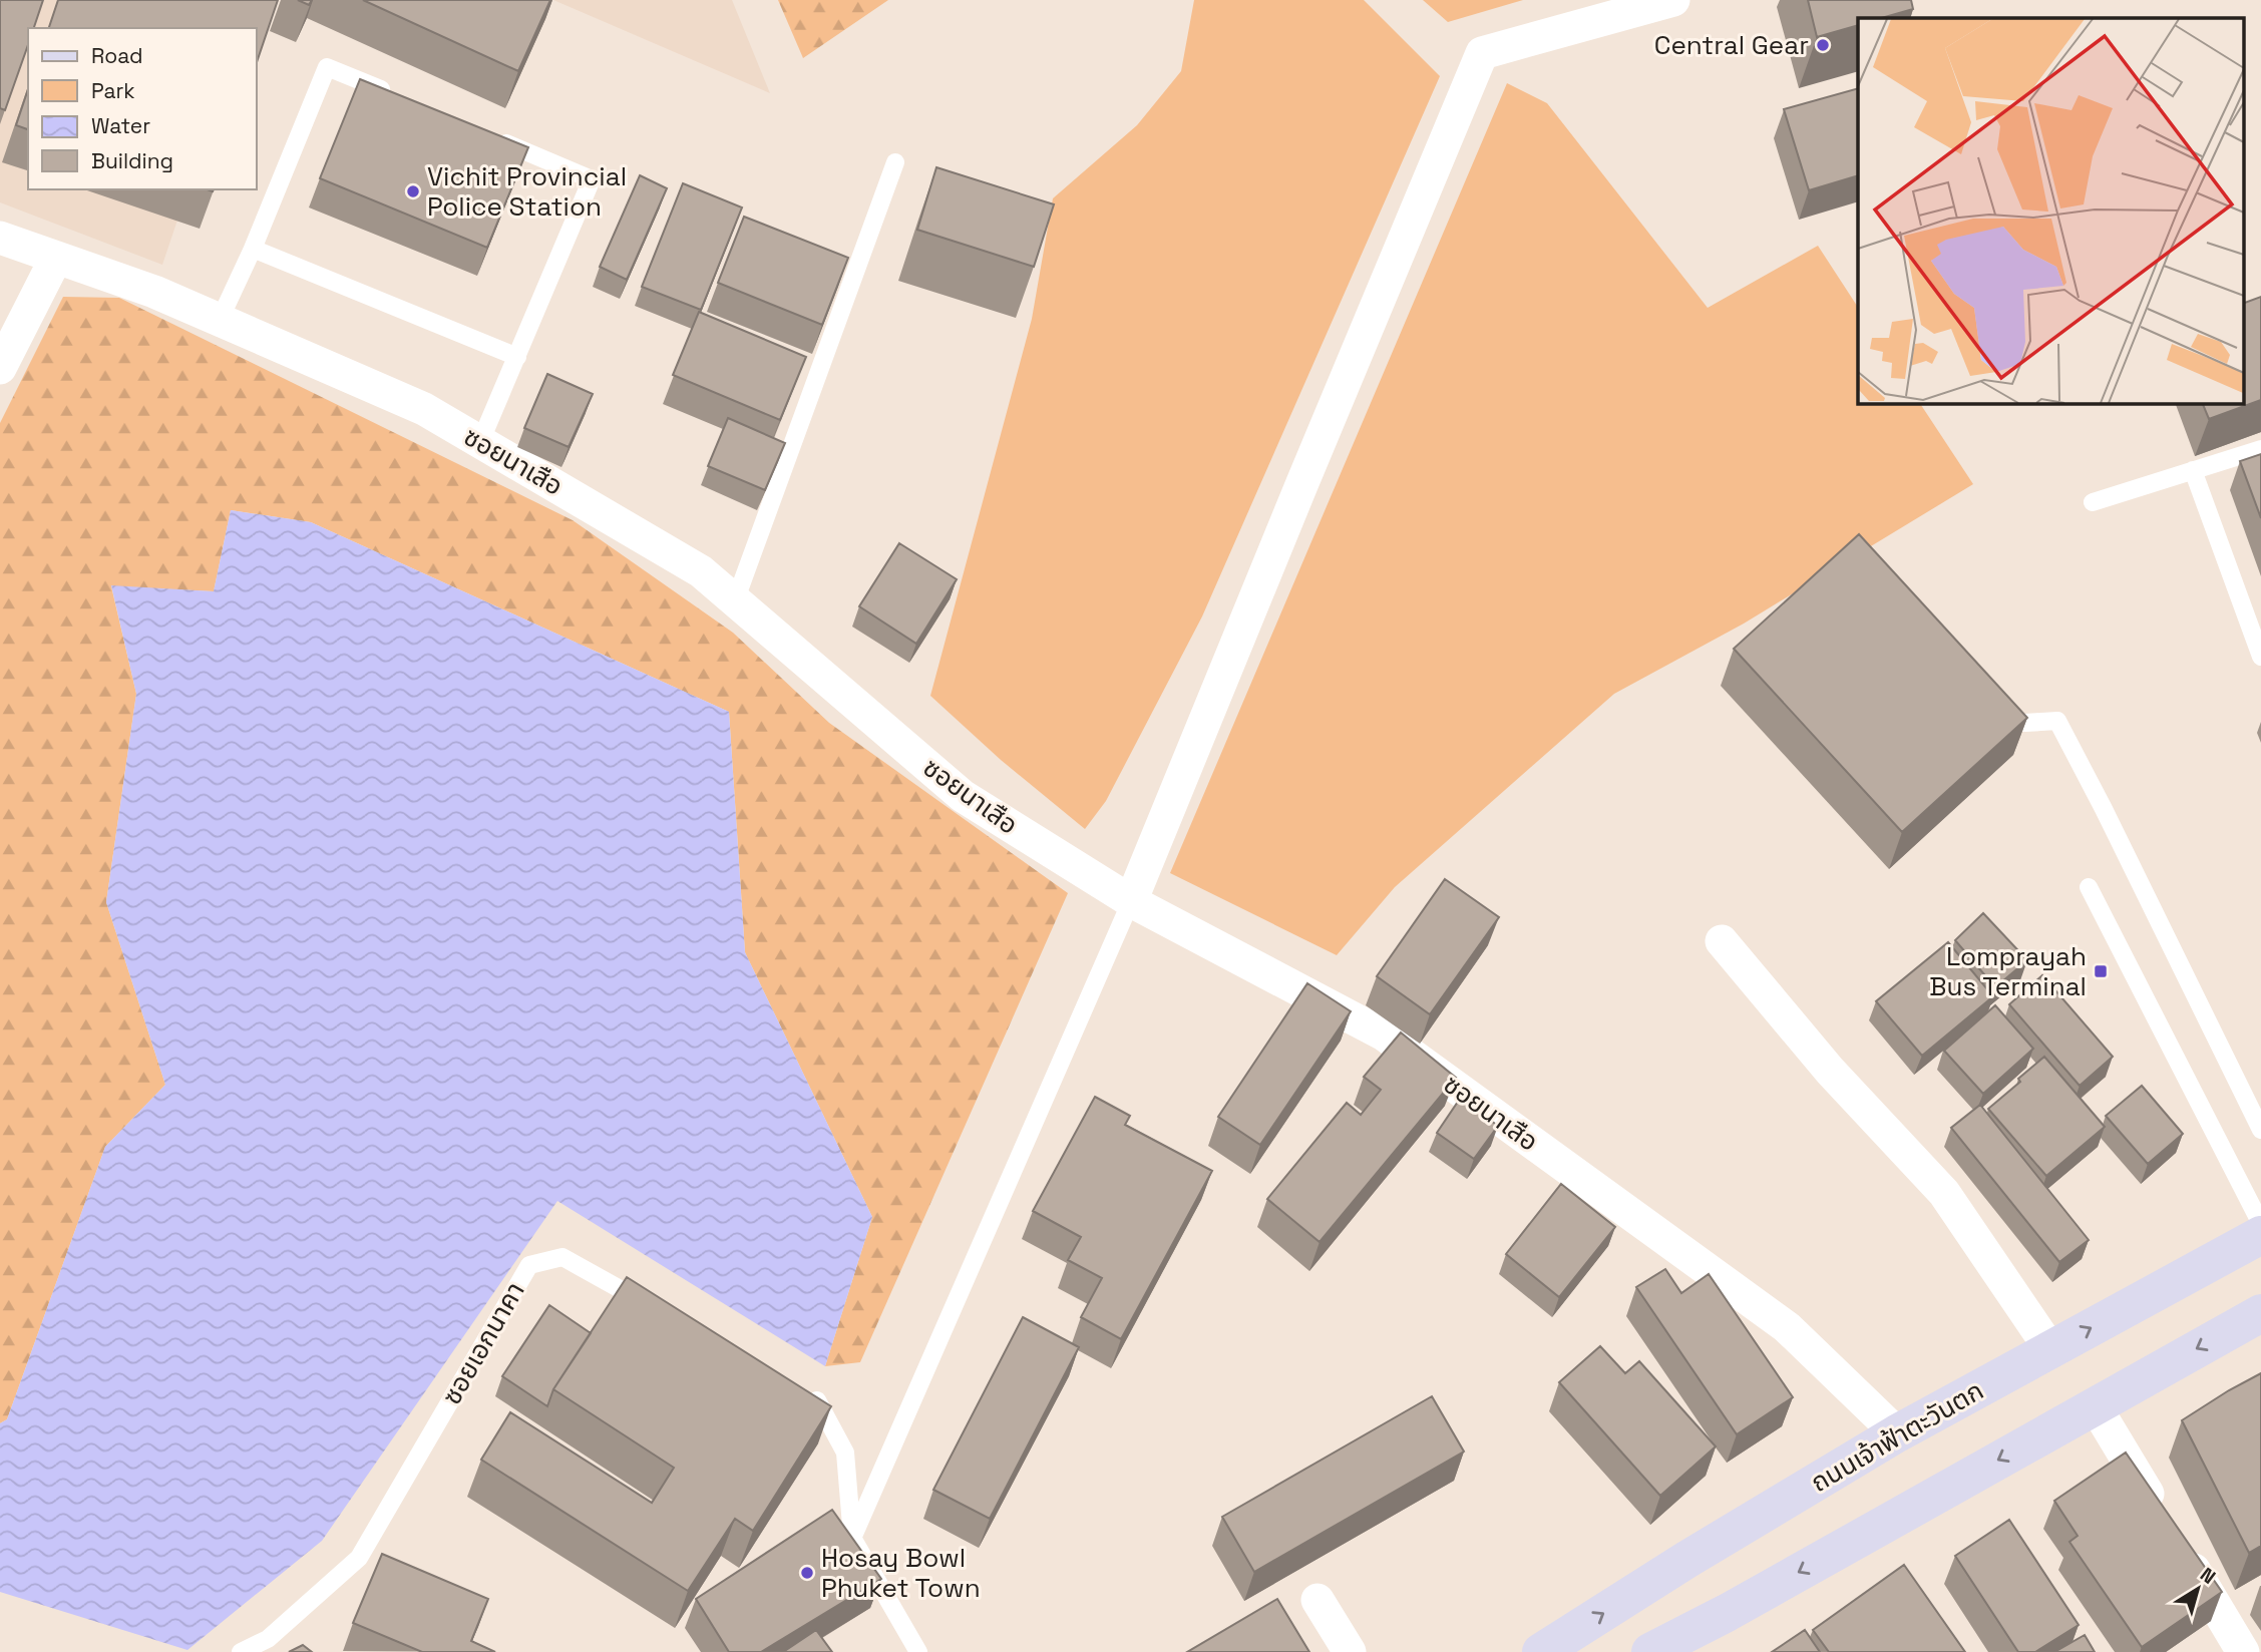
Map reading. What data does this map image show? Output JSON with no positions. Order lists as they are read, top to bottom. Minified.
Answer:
{"streets":{"main road":["ถนนเจ้าฟ้าตะวันตก"],"street":["ซอยนาเสือ"],"lane":["ซอยเอกนาคา"]},"crossings":[["ซอยนาเสือ","ถนนเจ้าฟ้าตะวันตก"]],"places":{"other":["Central Gear","Vichit Provincial Police Station","Hosay Bowl Phuket Town"],"transit":["Lomprayah Bus Terminal"]},"legend":["Road","Park","Water","Building"],"north":"top right"}
